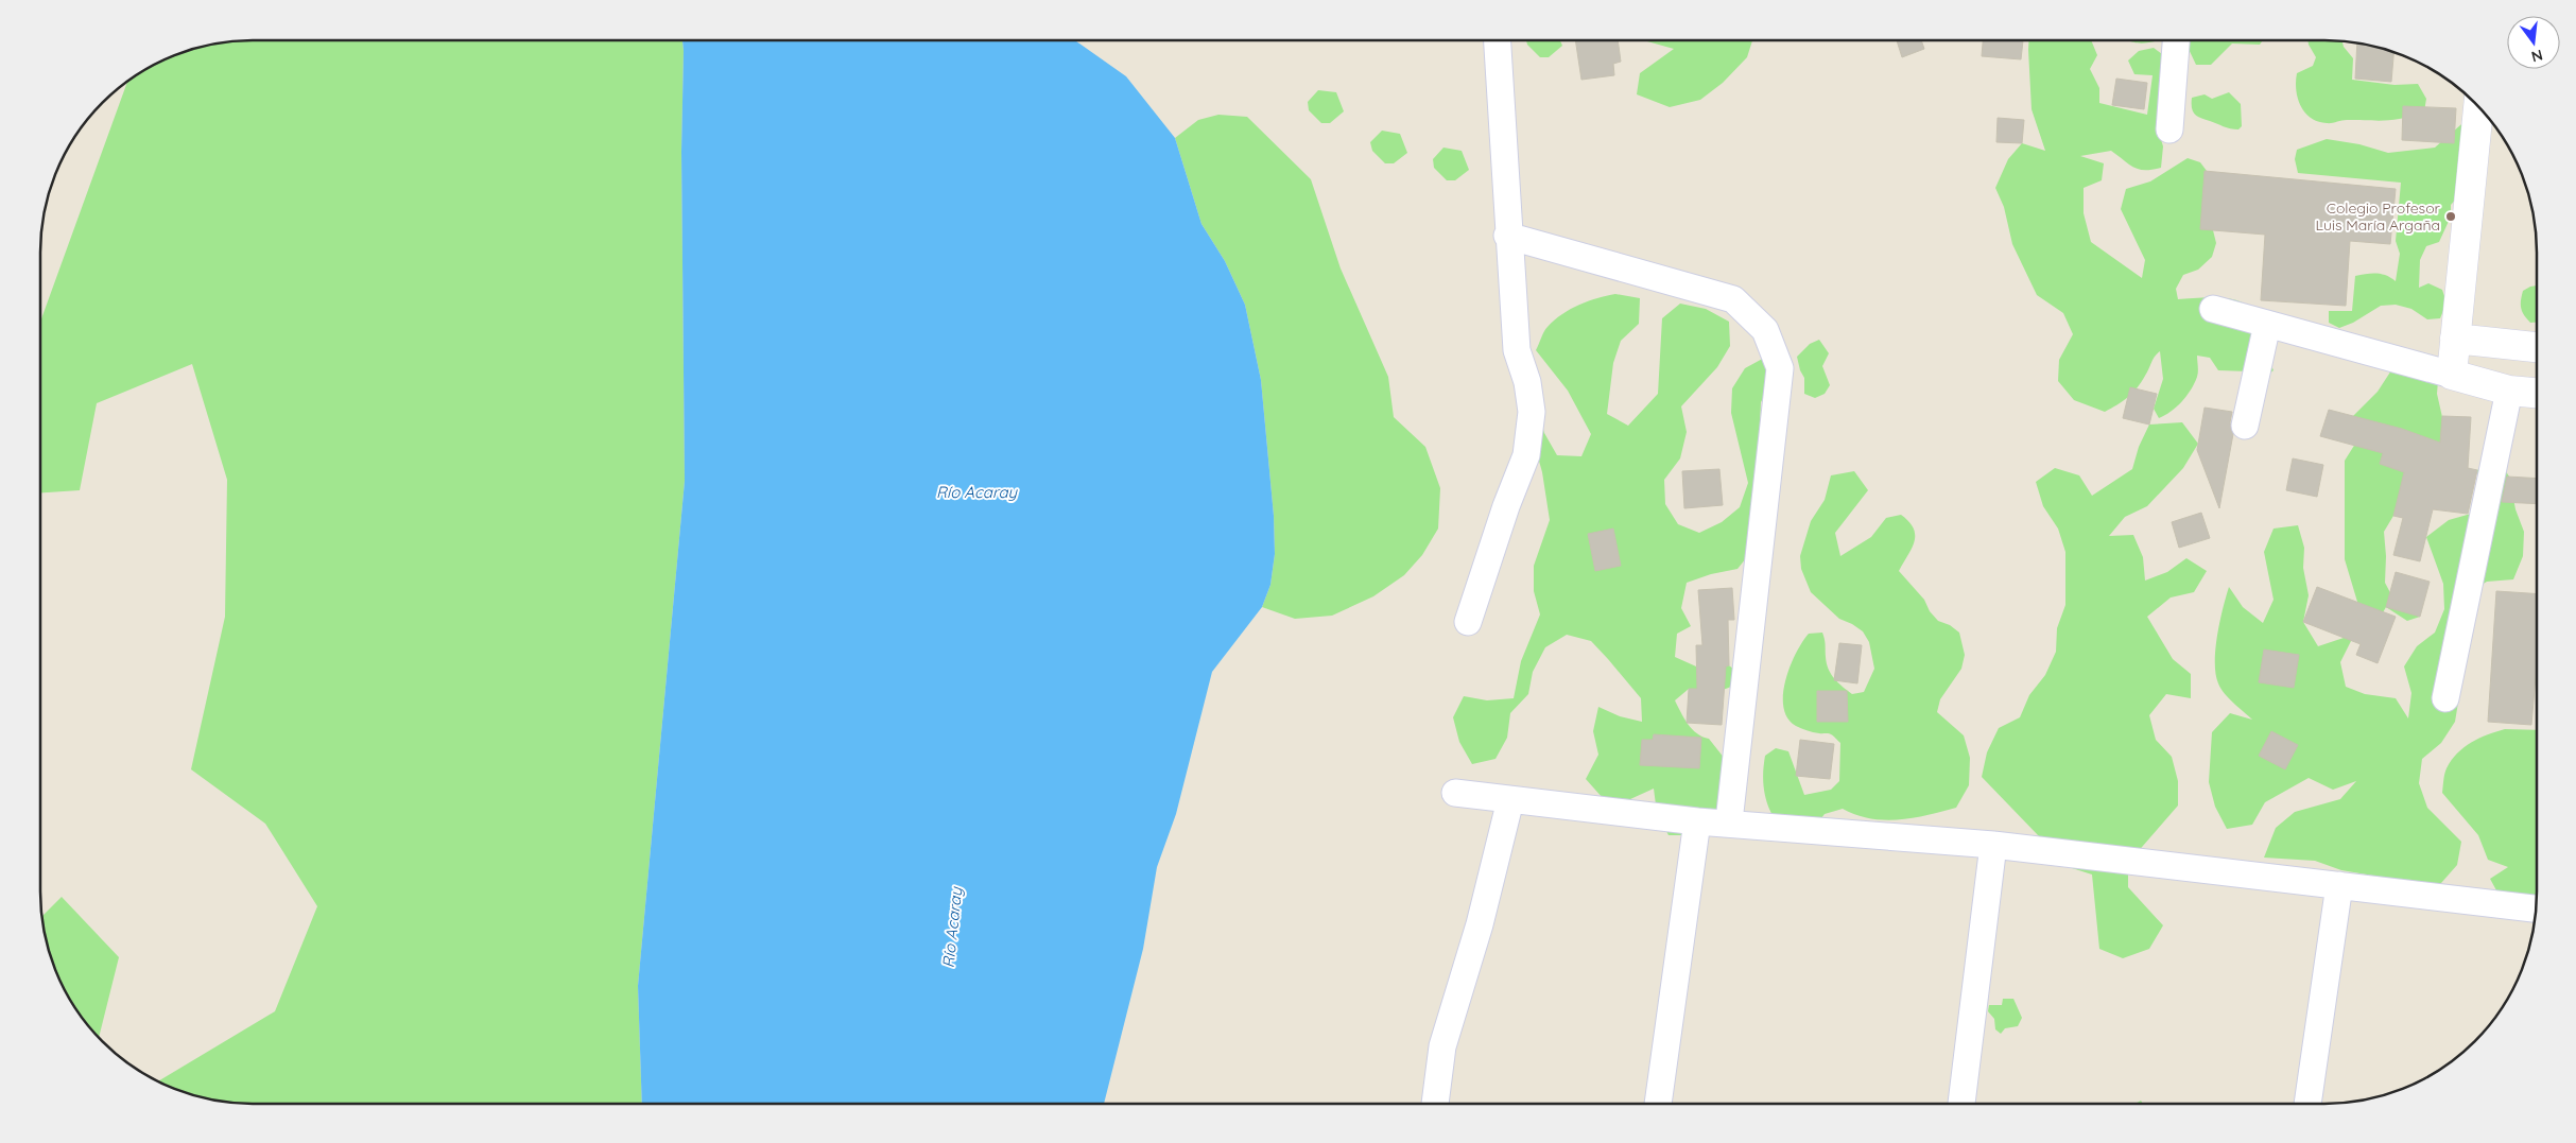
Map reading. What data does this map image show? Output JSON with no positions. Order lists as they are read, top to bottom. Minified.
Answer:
{"water":["Río Acaray"],"places":["Colegio Profesor Luis María Argaña"],"north":"bottom"}
